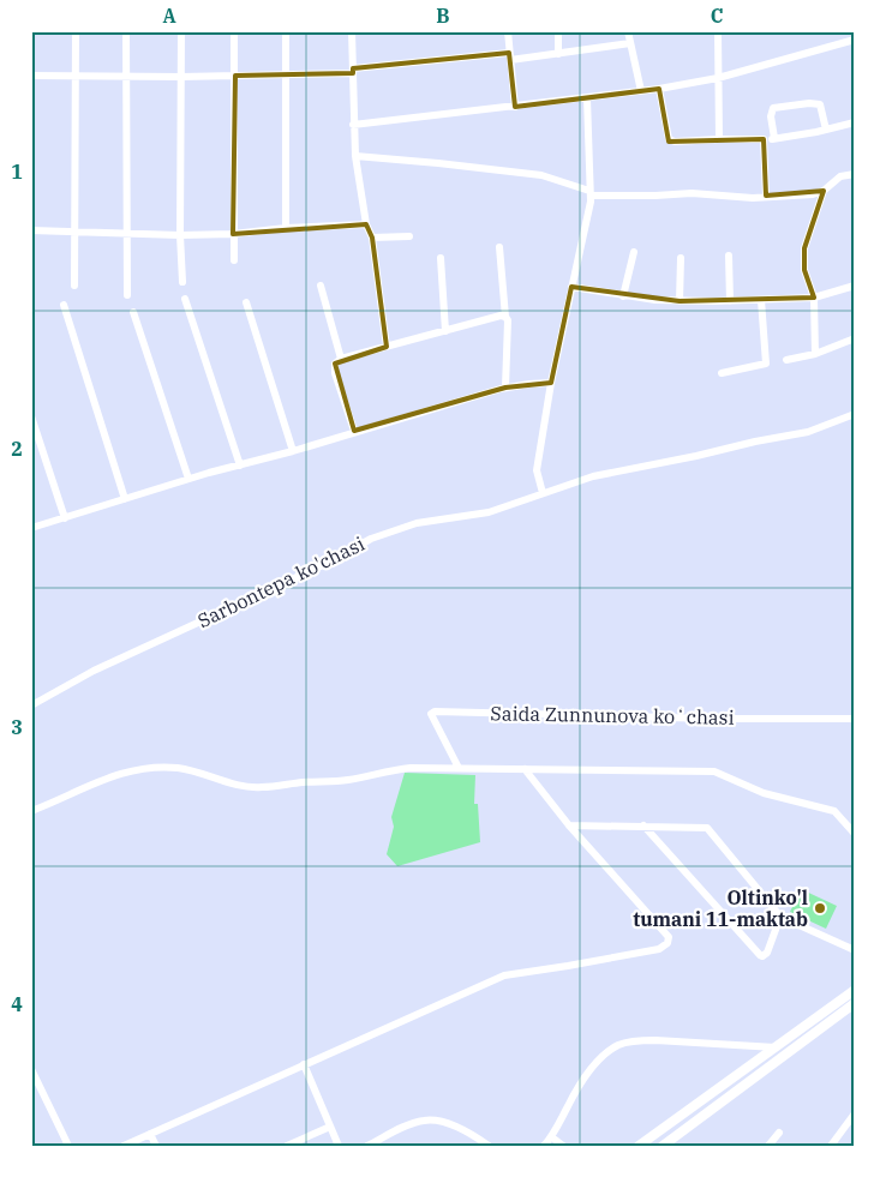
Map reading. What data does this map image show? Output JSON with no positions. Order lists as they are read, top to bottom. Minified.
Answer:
{"streets":{"street":["Sarbontepa ko'chasi","Saida Zunnunova koʻchasi"]},"places":["Oltinko'l tumani 11-maktab"],"grid":{"columns":["A","B","C"],"rows":["1","2","3","4"]}}
